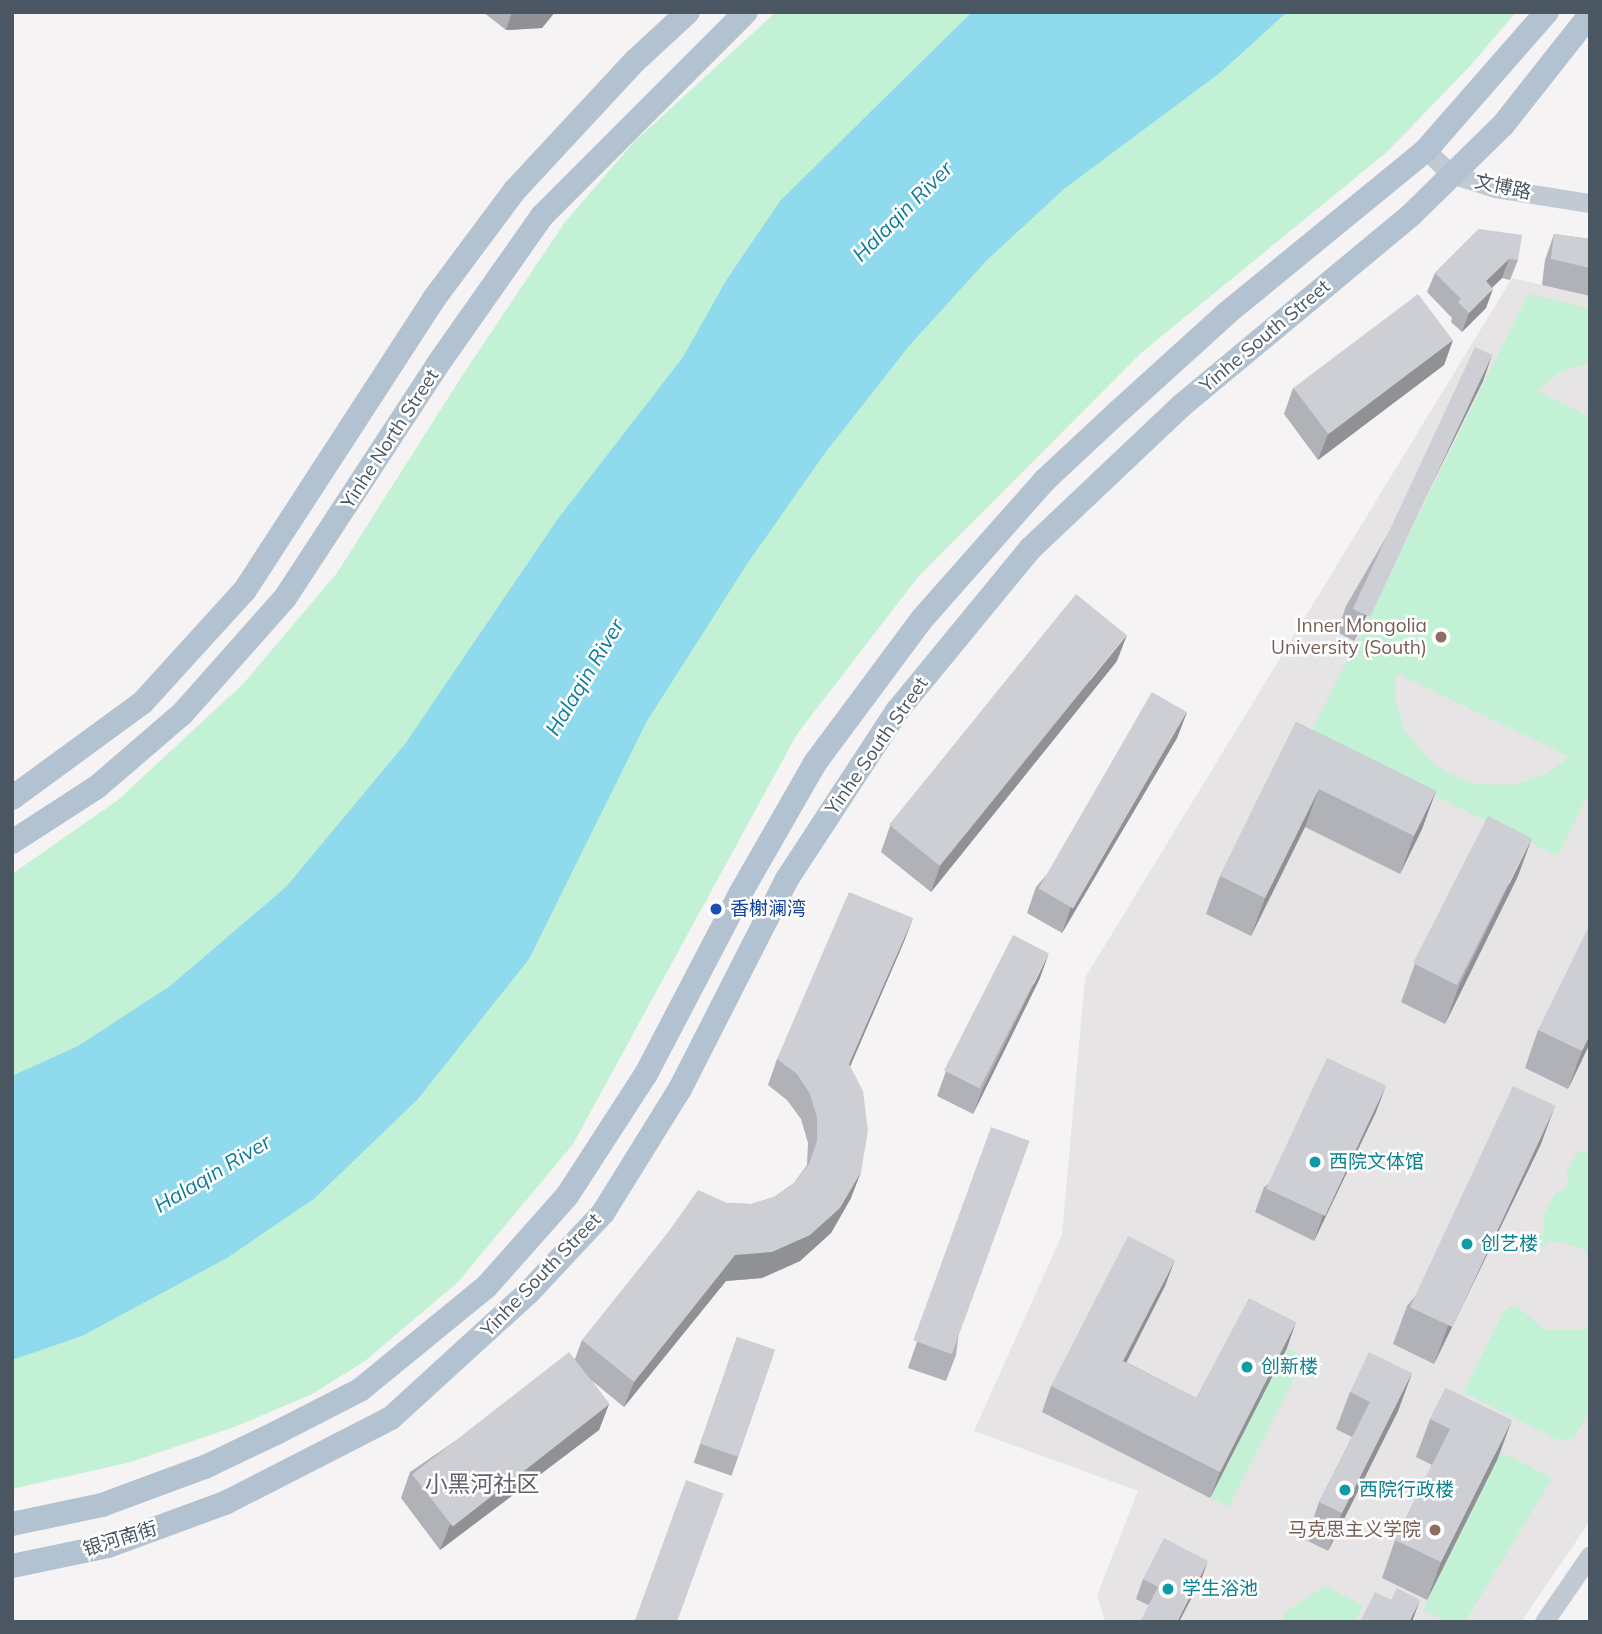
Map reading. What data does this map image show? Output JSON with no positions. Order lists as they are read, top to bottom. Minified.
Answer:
{"streets":{"main road":["Yinhe South Street","Yinhe North Street","银河南街"],"street":["文博路"]},"crossings":[["文博路","Yinhe South Street"],["文博路","银河南街"]],"districts":["小黑河社区"],"water":["Halaqin River"],"places":["Inner Mongolia University (South)","香榭澜湾","西院文体馆","创艺楼","创新楼","西院行政楼","马克思主义学院","学生浴池"]}
